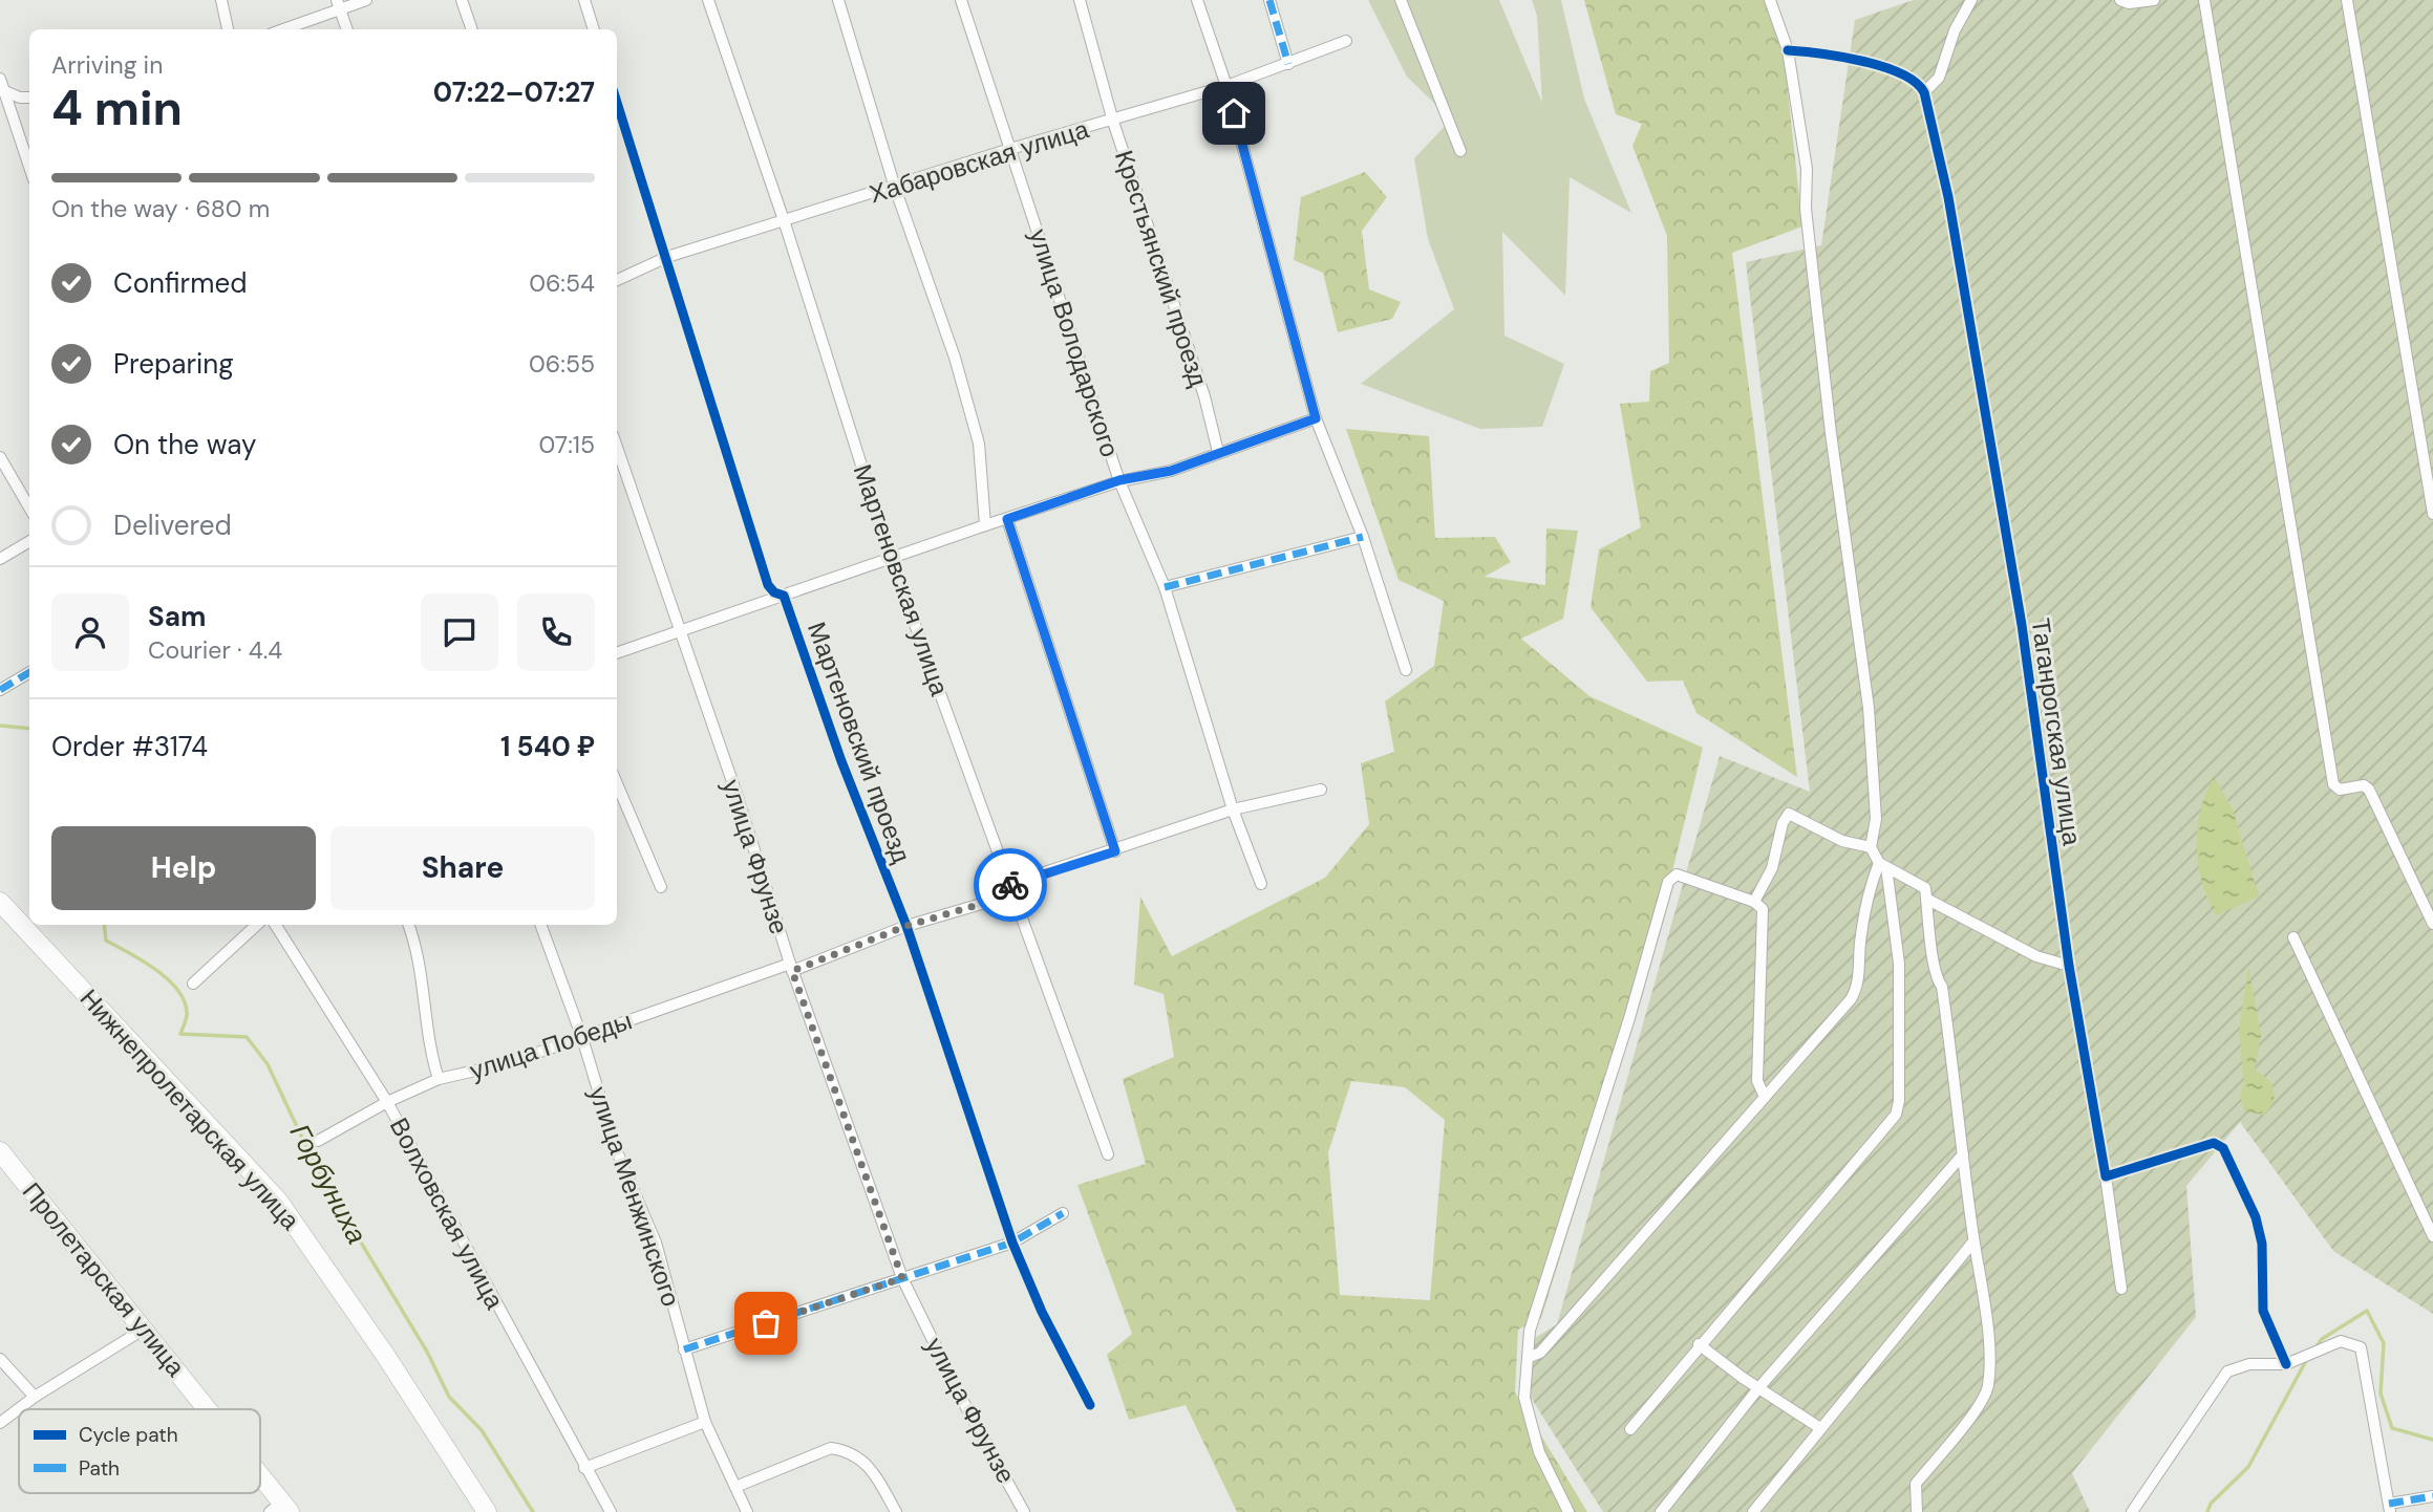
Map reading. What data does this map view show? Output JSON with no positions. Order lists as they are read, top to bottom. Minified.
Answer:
{"streets":{"main road":["Нижнепролетарская улица","Пролетарская улица"],"street":["Хабаровская улица","Крестьянский проезд","улица Володарского","Мартеновская улица","Таганрогская улица","Мартеновский проезд","улица Фрунзе","улица Победы","улица Менжинского","Волховская улица"]},"crossings":[["Хабаровская улица","Крестьянский проезд"],["Хабаровская улица","улица Володарского"],["Хабаровская улица","Мартеновская улица"],["Хабаровская улица","Мартеновский проезд"],["улица Володарского","улица Победы"],["Мартеновская улица","улица Победы"],["Мартеновский проезд","улица Победы"],["улица Фрунзе","улица Победы"],["улица Победы","улица Менжинского"],["улица Победы","Волховская улица"]],"water":["Горбуниха"],"legend":["Cycle path","Path"],"page":{"heading":["4 min","Arriving in","07:22–07:27"],"panel":["Sam","Courier · 4.4","Order #3174","1 540 ₽"],"bar":"On the way · 680 m","list":[["Confirmed","06:54"],["Preparing","06:55"],["On the way","07:15"],"Delivered"],"buttons":["Help","Share"]}}
